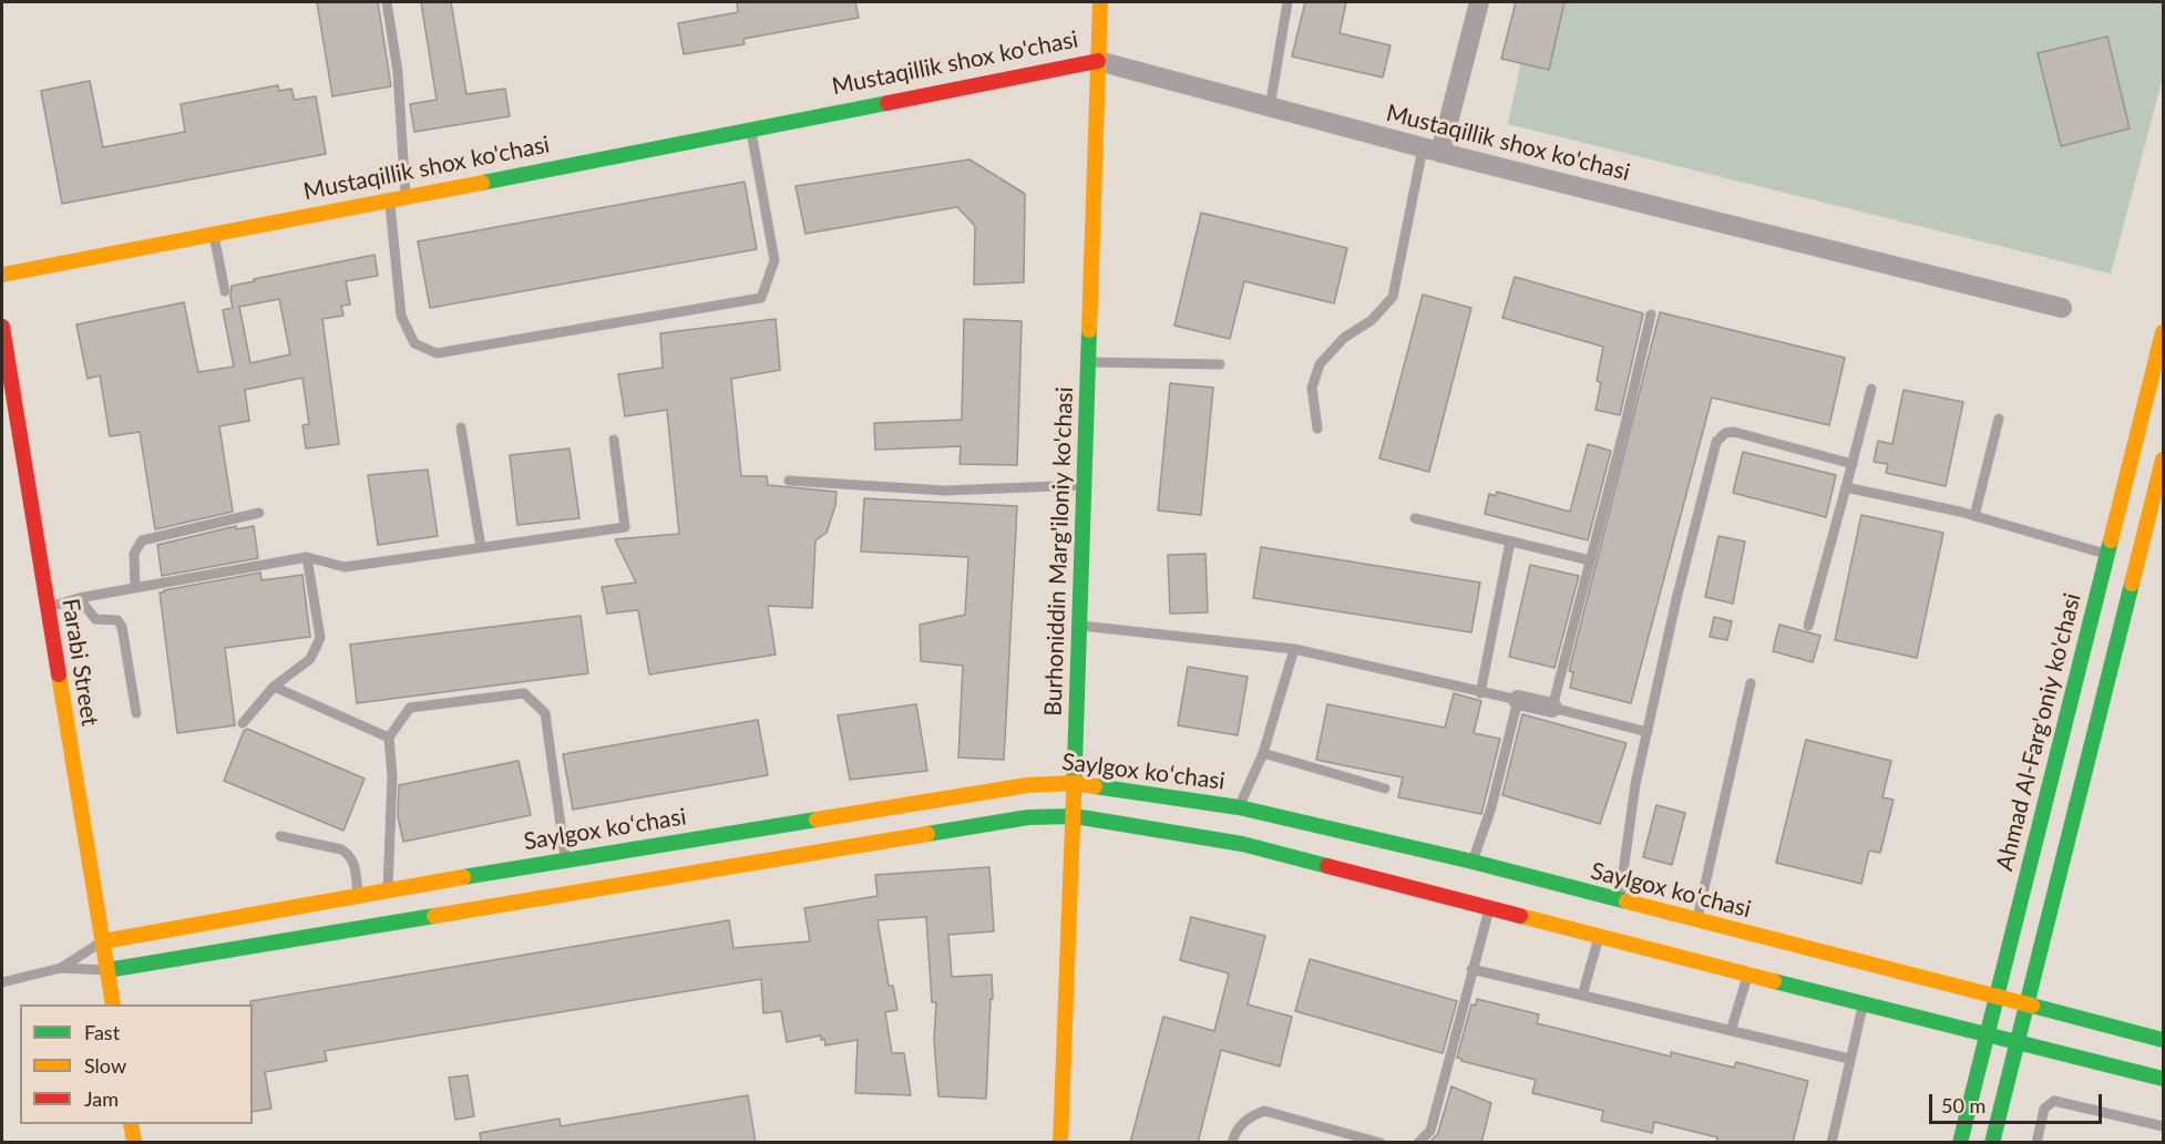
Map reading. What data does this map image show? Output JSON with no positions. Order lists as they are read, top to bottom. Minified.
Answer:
{"streets":{"main road":["Mustaqillik shox ko'chasi","Burhoniddin Marg'iloniy ko'chasi","Farabi Street","Ahmad Al-Farg'oniy ko'chasi","Saylgox koʻchasi"]},"crossings":[["Mustaqillik shox ko'chasi","Burhoniddin Marg'iloniy ko'chasi"],["Burhoniddin Marg'iloniy ko'chasi","Saylgox koʻchasi"],["Farabi Street","Saylgox koʻchasi"],["Ahmad Al-Farg'oniy ko'chasi","Saylgox koʻchasi"]],"legend":["Fast","Slow","Jam"],"scale_bar":"50 m"}
